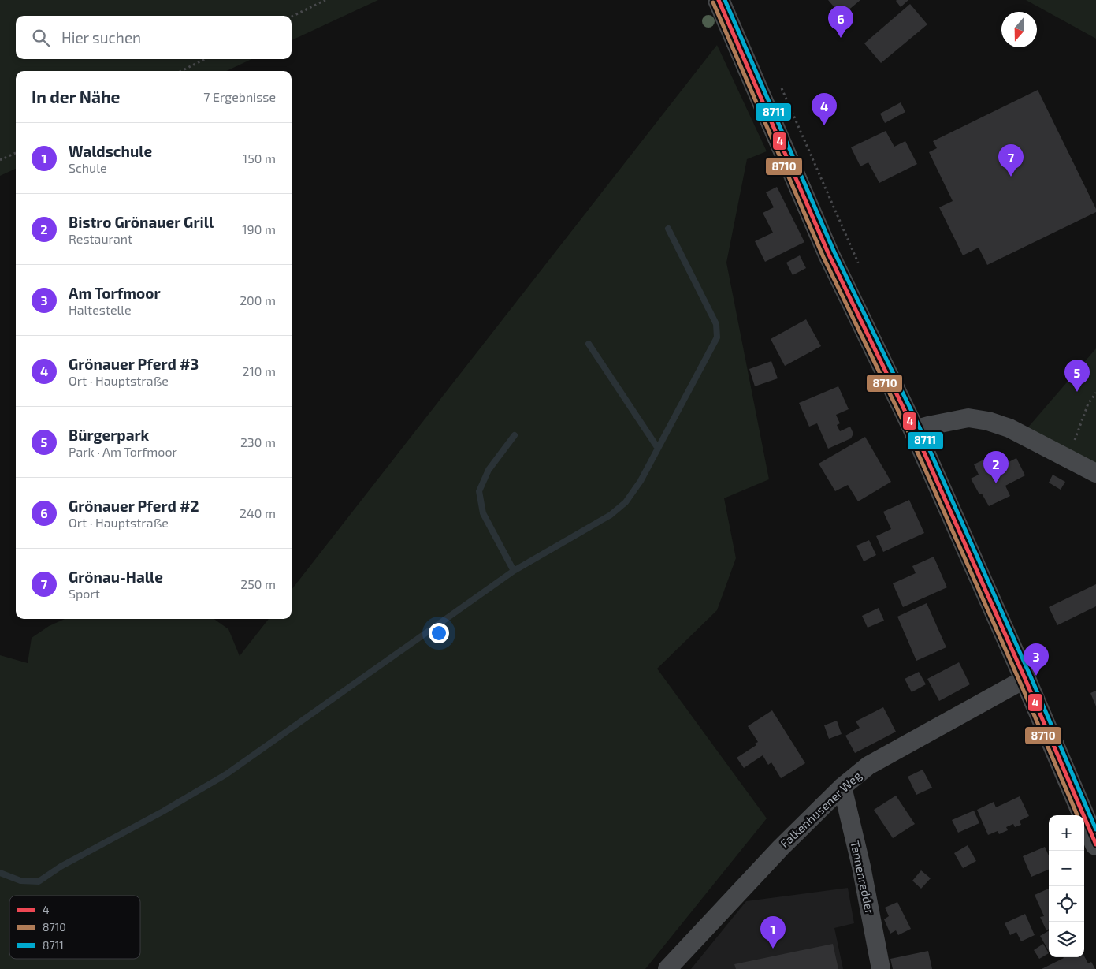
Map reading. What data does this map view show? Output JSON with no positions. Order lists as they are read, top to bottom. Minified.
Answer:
{"streets":{"street":["Falkenhusener Weg","Tannenredder"]},"crossings":[["Falkenhusener Weg","Tannenredder"]],"lines":["transit line 4","transit line 8711","transit line 8710"],"legend":["4","8710","8711"],"north":"bottom","page":{"pins":["6","4","7","5","2","3","1"],"search":"Hier suchen","heading":["In der Nähe","7 Ergebnisse"],"list":[{"mark":"1","name":"Waldschule","note":"Schule","value":"150 m"},{"mark":"2","name":"Bistro Grönauer Grill","note":"Restaurant","value":"190 m"},{"mark":"3","name":"Am Torfmoor","note":"Haltestelle","value":"200 m"},{"mark":"4","name":"Grönauer Pferd #3","note":"Ort · Hauptstraße","value":"210 m"},{"mark":"5","name":"Bürgerpark","note":"Park · Am Torfmoor","value":"230 m"},{"mark":"6","name":"Grönauer Pferd #2","note":"Ort · Hauptstraße","value":"240 m"},{"mark":"7","name":"Grönau-Halle","note":"Sport","value":"250 m"}],"map_buttons":["+","−"]}}
